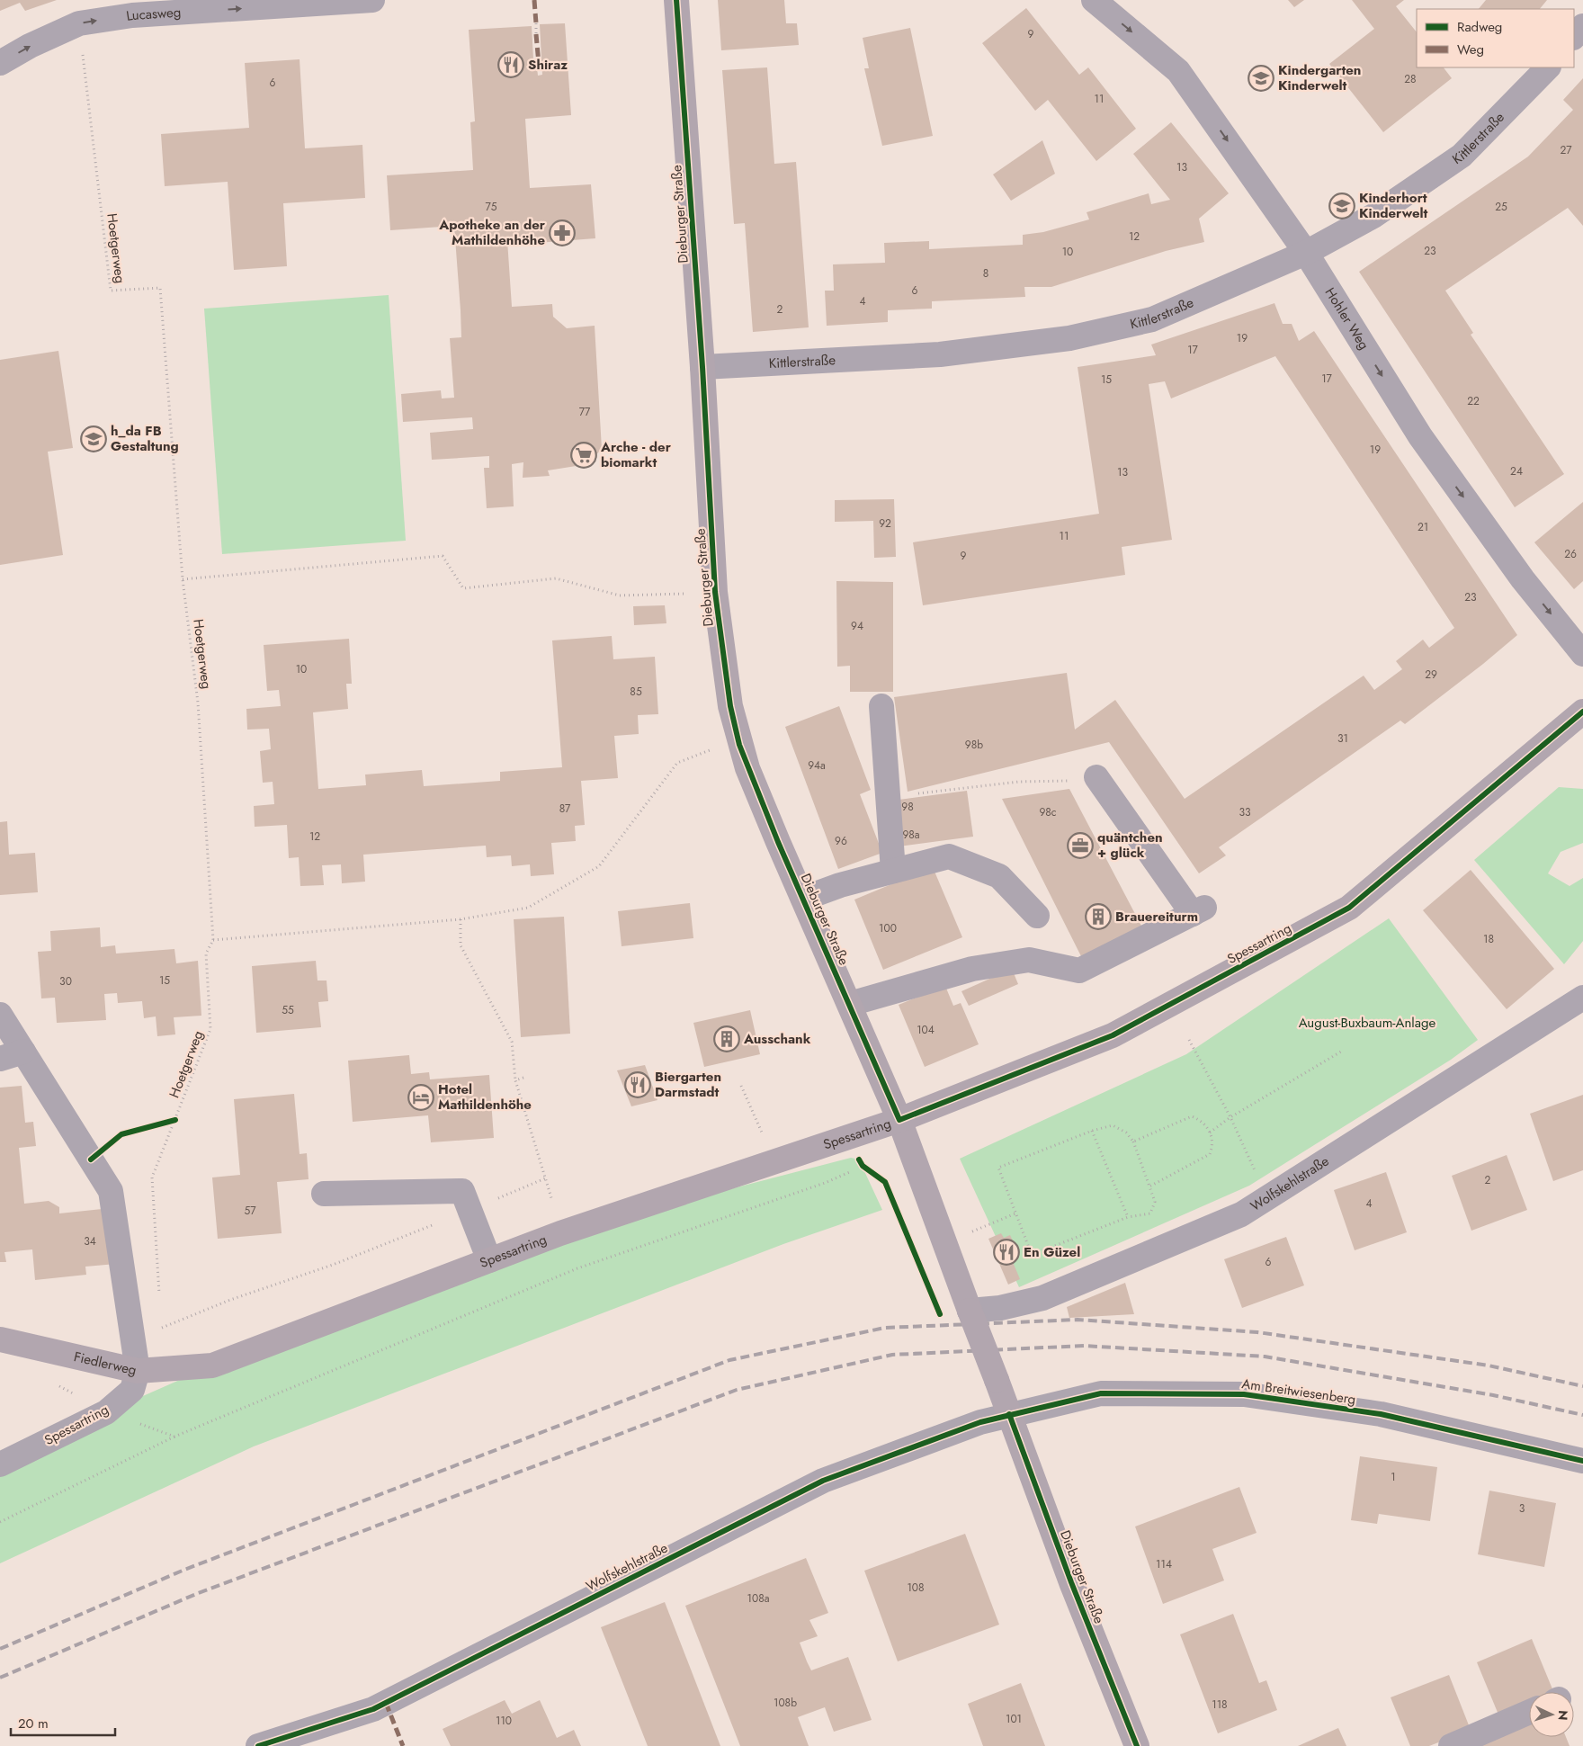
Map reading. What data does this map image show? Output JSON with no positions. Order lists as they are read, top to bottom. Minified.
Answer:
{"streets":{"main road":["Dieburger Straße","Spessartring","Fiedlerweg"],"street":["Lucasweg","Kittlerstraße","Hohler Weg","Wolfskehlstraße","Am Breitwiesenberg"],"path":["Hoetgerweg"]},"crossings":[["Lucasweg","Hoetgerweg"],["Kittlerstraße","Dieburger Straße"],["Kittlerstraße","Hohler Weg"],["Dieburger Straße","Spessartring"],["Dieburger Straße","Wolfskehlstraße"],["Dieburger Straße","Am Breitwiesenberg"],["Spessartring","Fiedlerweg"],["Wolfskehlstraße","Am Breitwiesenberg"]],"one_way":["Lucasweg","Hohler Weg"],"parks":["August-Buxbaum-Anlage"],"places":{"restaurant":["Shiraz","Biergarten Darmstadt","En Güzel"],"school or university":["Kindergarten Kinderwelt","Kinderhort Kinderwelt","h_da FB Gestaltung"],"pharmacy":["Apotheke an der Mathildenhöhe"],"supermarket":["Arche - der biomarkt"],"office":["quäntchen + glück"],"building":["Brauereiturm","Ausschank"],"hotel":["Hotel Mathildenhöhe"]},"house_numbers":["9","28","6","11","27","13","75","25","12","23","10","8","6","4","2","19","17","17","15","22","77","19","24","13","92","21","11","26","9","23","94","10","29","85","31","98b","94a","98","87","98c","33","98a","12","96","100","18","15","30","55","104","2","4","57","34","6","1","3","114","108","108a","108b","118","101","110"],"legend":["Radweg","Weg"],"scale_bar":"20 m","north":"right"}
